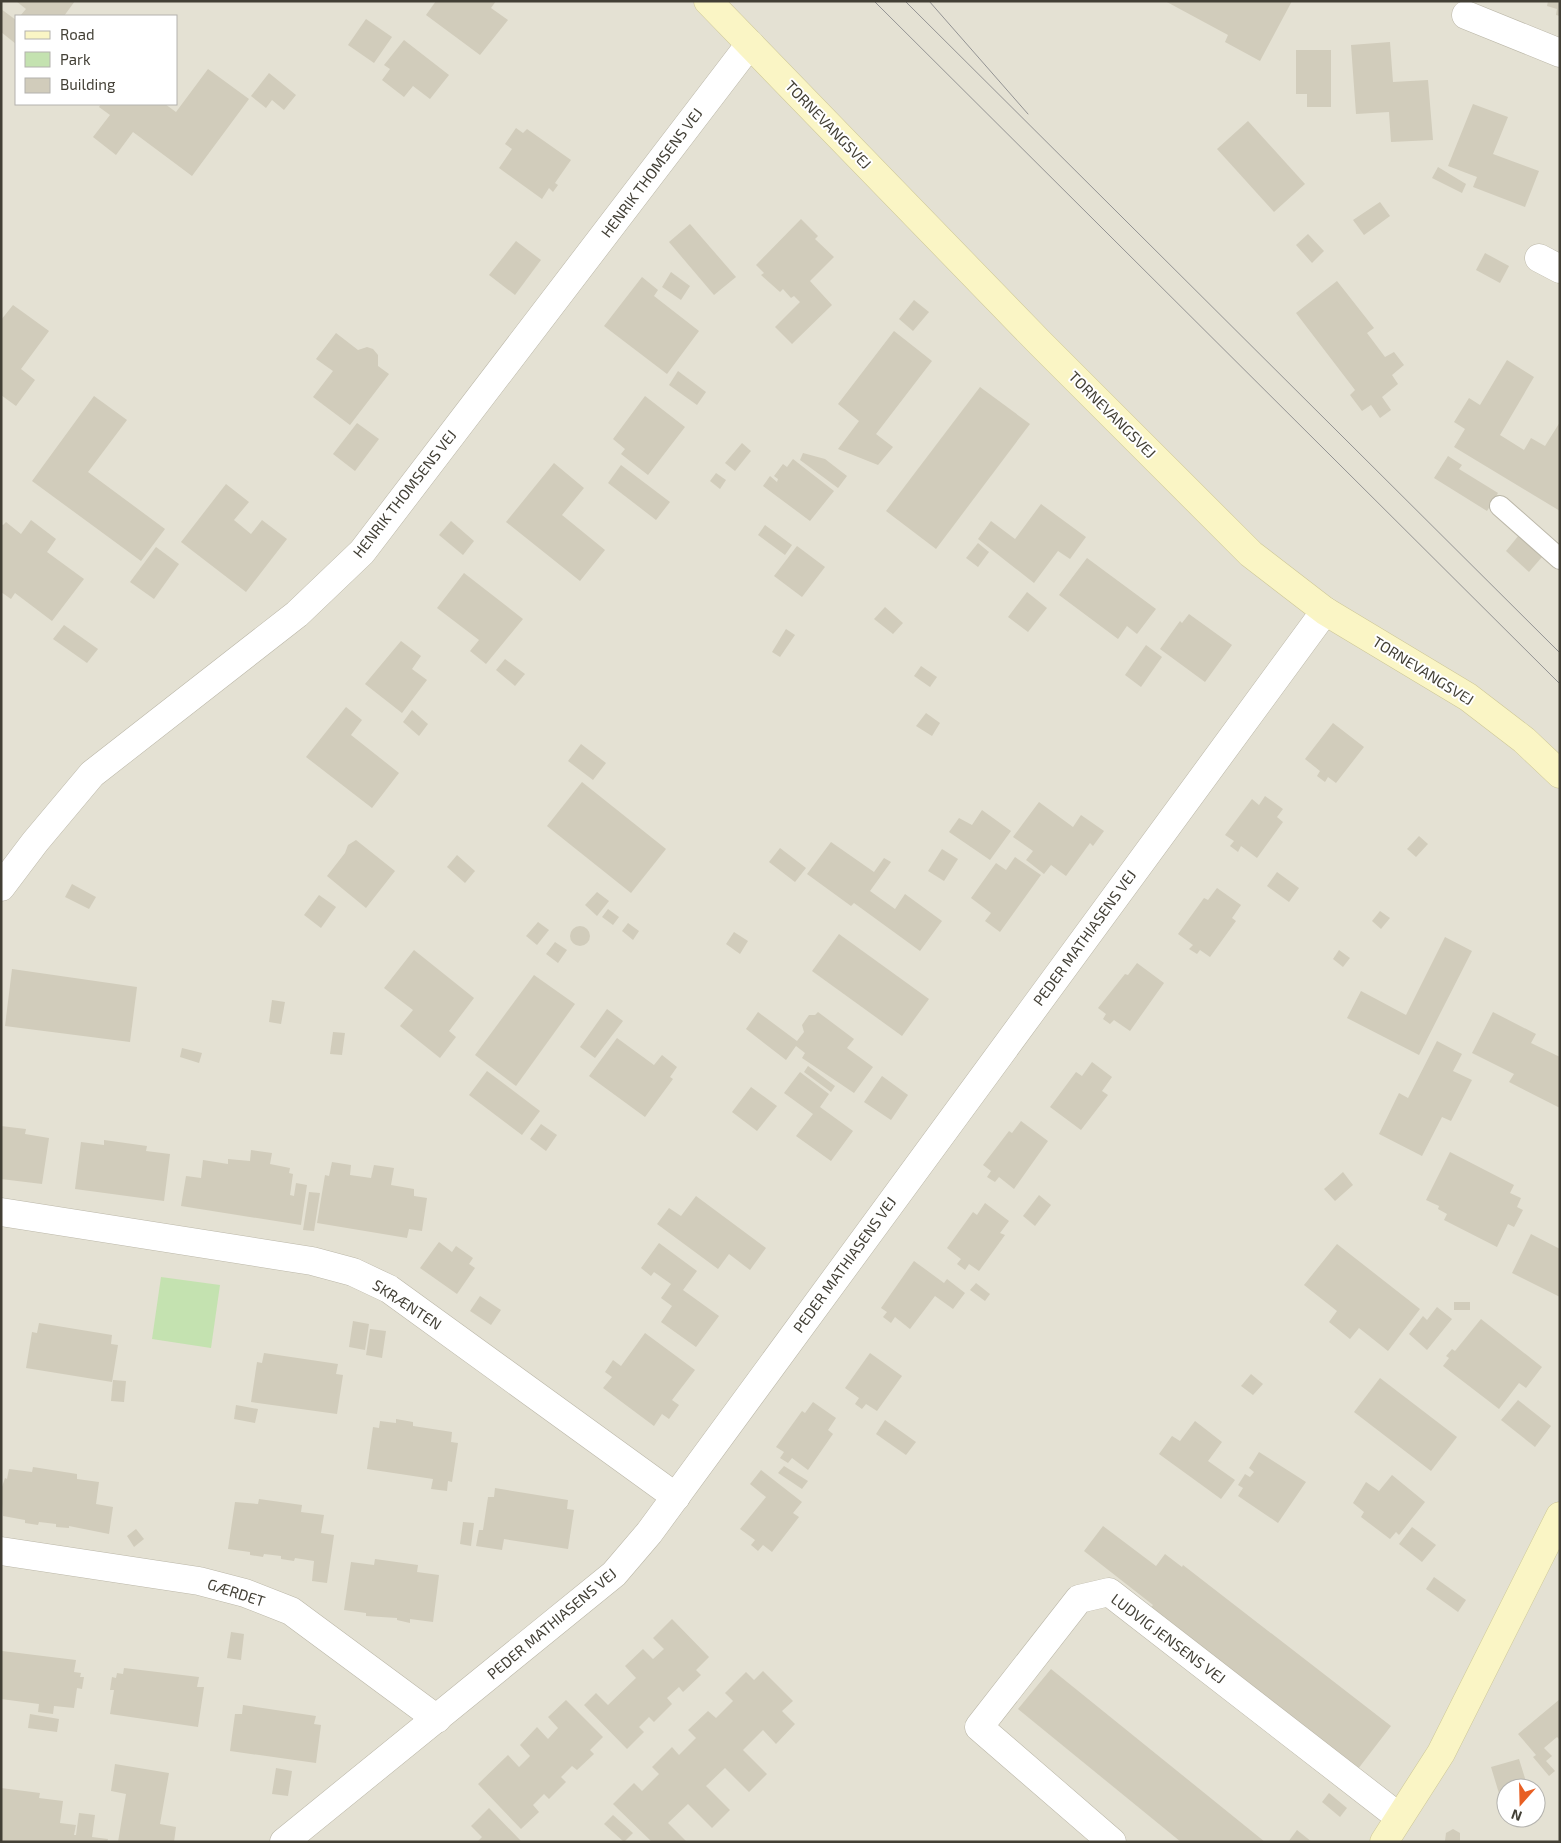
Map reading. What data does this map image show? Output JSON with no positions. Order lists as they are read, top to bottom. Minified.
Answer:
{"streets":{"street":["TORNEVANGSVEJ","HENRIK THOMSENS VEJ","PEDER MATHIASENS VEJ","SKRÆNTEN","GÆRDET","LUDVIG JENSENS VEJ"]},"crossings":[["TORNEVANGSVEJ","HENRIK THOMSENS VEJ"],["TORNEVANGSVEJ","PEDER MATHIASENS VEJ"],["PEDER MATHIASENS VEJ","SKRÆNTEN"],["PEDER MATHIASENS VEJ","GÆRDET"]],"legend":["Road","Park","Building"],"north":"bottom"}
